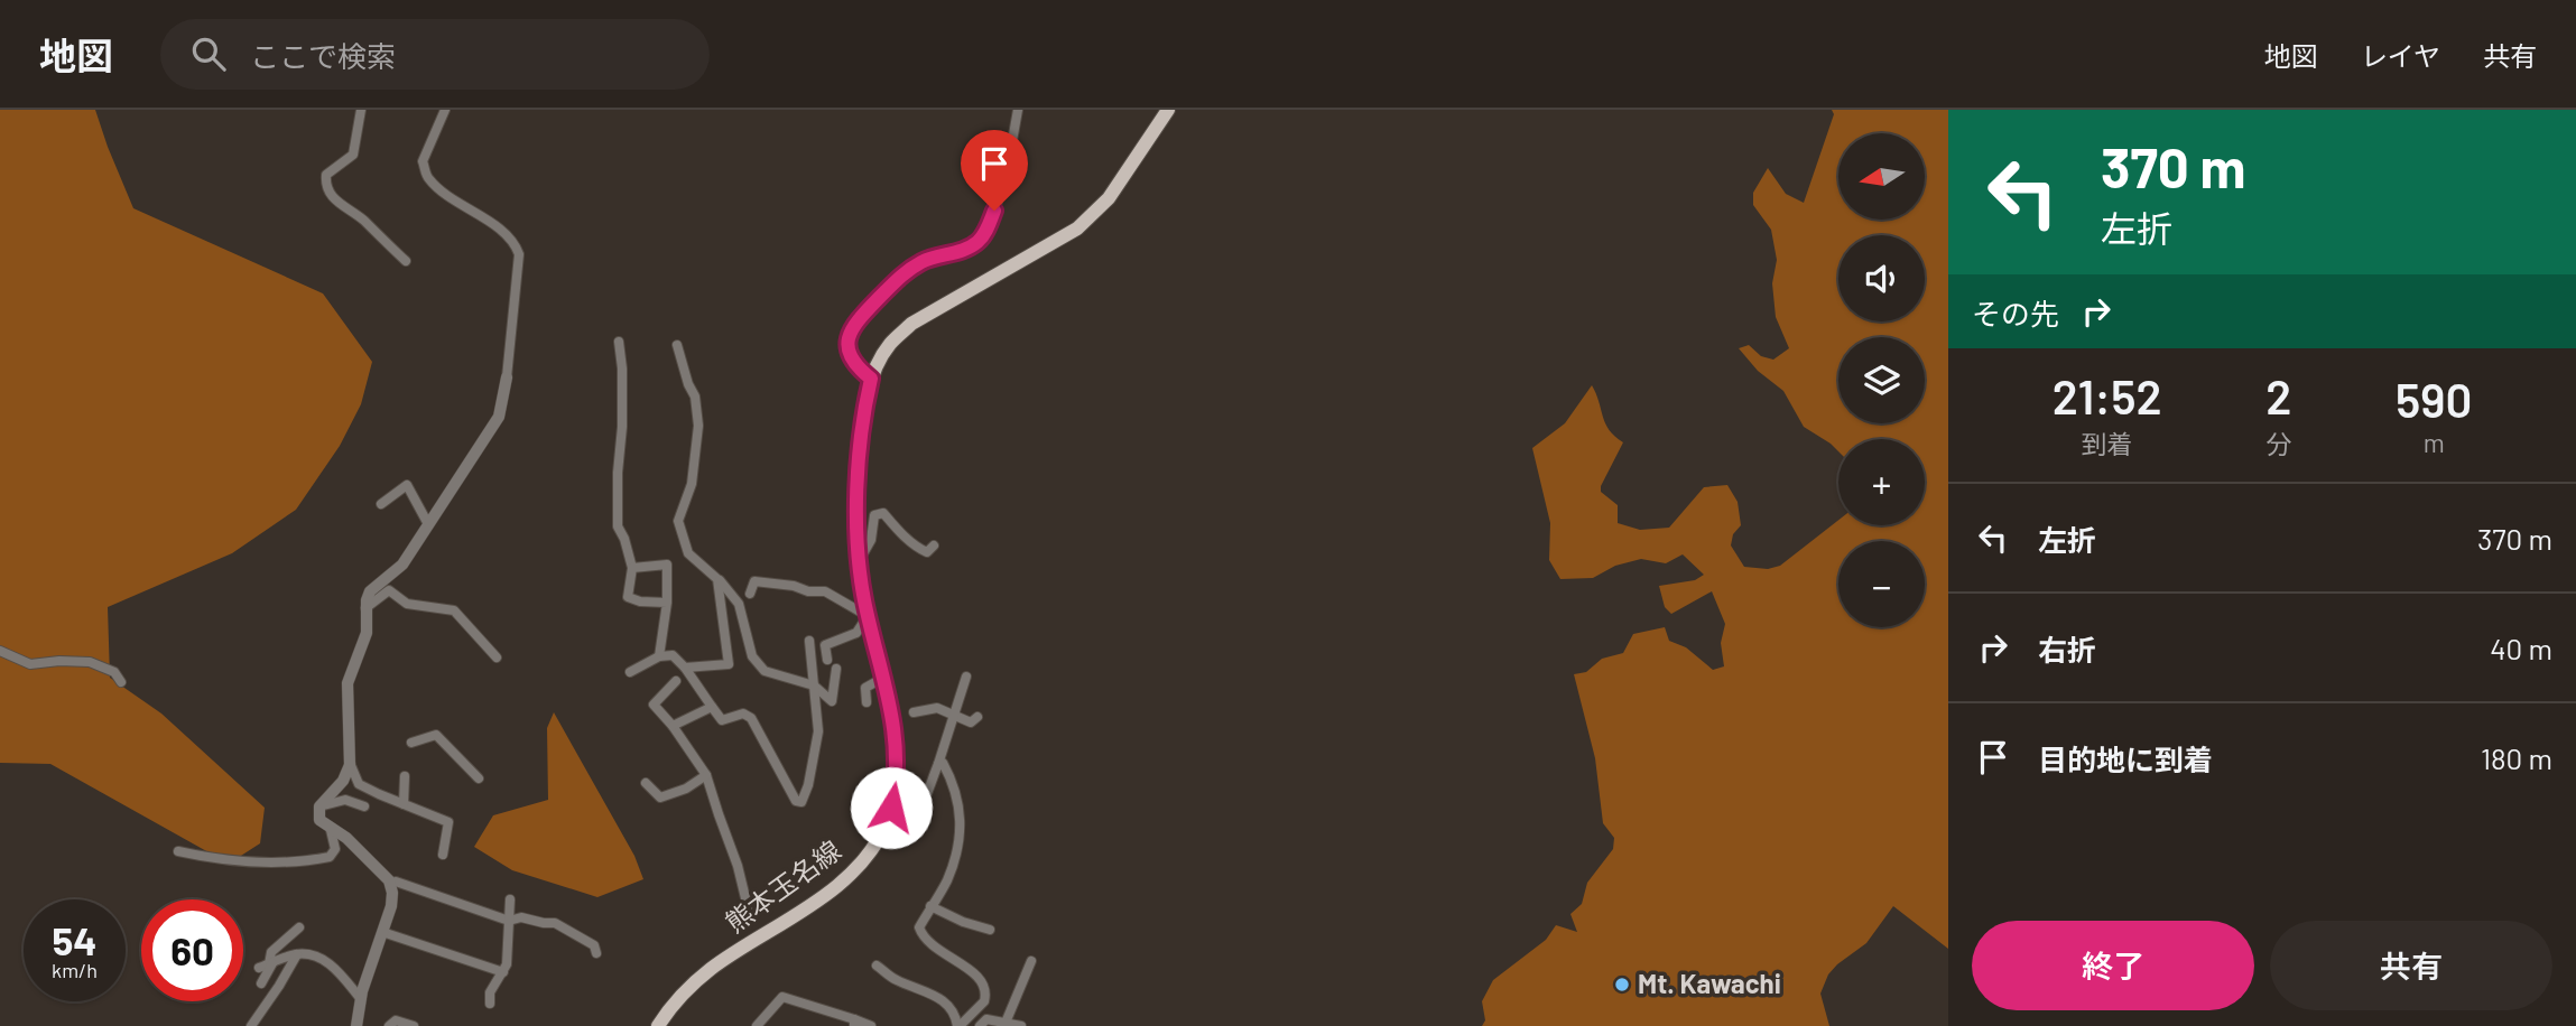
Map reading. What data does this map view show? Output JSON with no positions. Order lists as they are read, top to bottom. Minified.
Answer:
{"streets":{"main road":["熊本玉名線"]},"places":["Mt. Kawachi"],"north":"left","page":{"header":"地図","search":"ここで検索","nav":["地図","レイヤ","共有"],"turn":["370 m","左折"],"map_buttons":["+","−"],"then":"その先","eta":["21:52","到着","2","分","590","m"],"list":[{"name":"左折","value":"370 m"},{"name":"右折","value":"40 m"},{"name":"目的地に到着","value":"180 m"}],"speed":"54 km/h","limit":"60","buttons":["終了","共有"]}}
